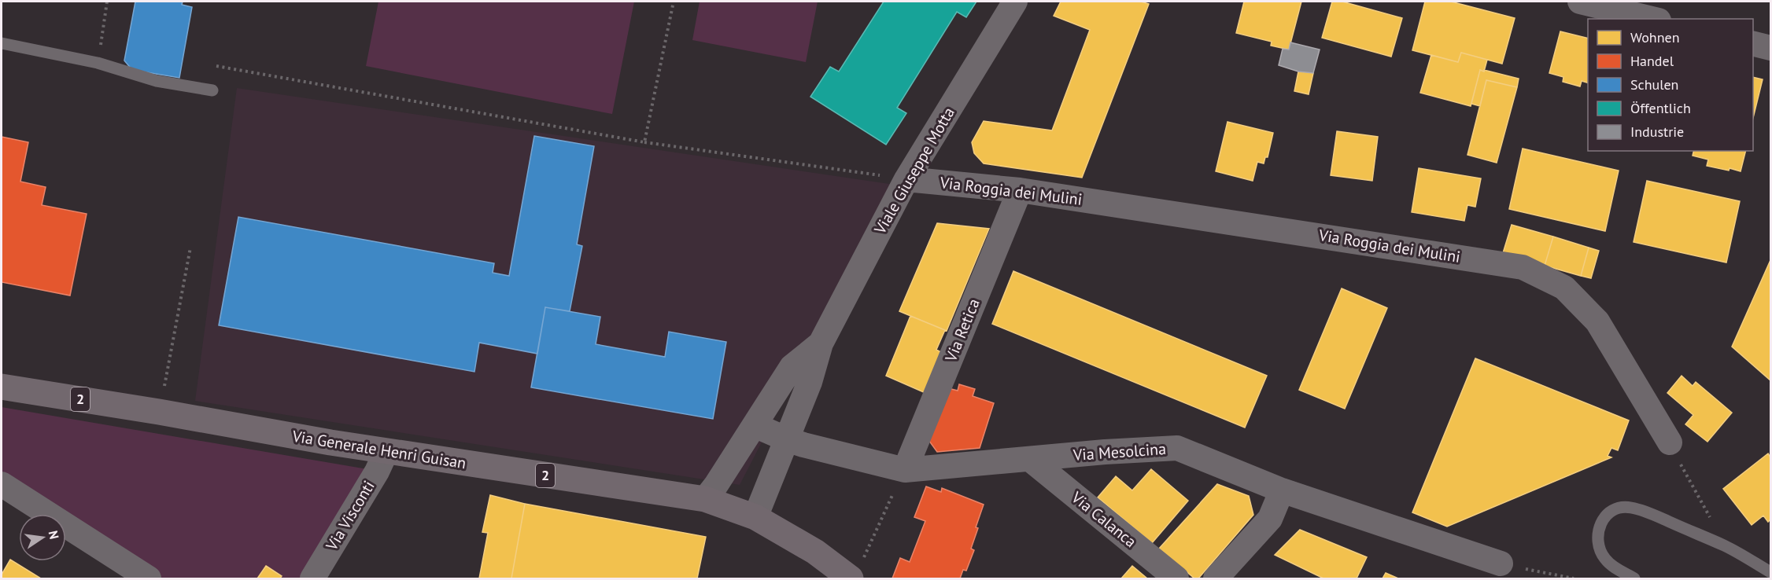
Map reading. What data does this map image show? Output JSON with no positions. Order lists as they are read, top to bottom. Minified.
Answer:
{"streets":{"main road":["2","Via Generale Henri Guisan"],"street":["Viale Giuseppe Motta","Via Roggia dei Mulini","Via Retica","Via Mesolcina","Via Visconti","Via Calanca"]},"crossings":[["Viale Giuseppe Motta","Via Roggia dei Mulini"],["Viale Giuseppe Motta","2"],["Viale Giuseppe Motta","Via Generale Henri Guisan"],["Viale Giuseppe Motta","Via Mesolcina"],["Via Roggia dei Mulini","Via Retica"],["Via Retica","Via Mesolcina"],["2","Via Generale Henri Guisan"],["Via Generale Henri Guisan","Via Visconti"],["Via Mesolcina","Via Calanca"]],"legend":["Wohnen","Handel","Schulen","Öffentlich","Industrie"],"north":"right"}
